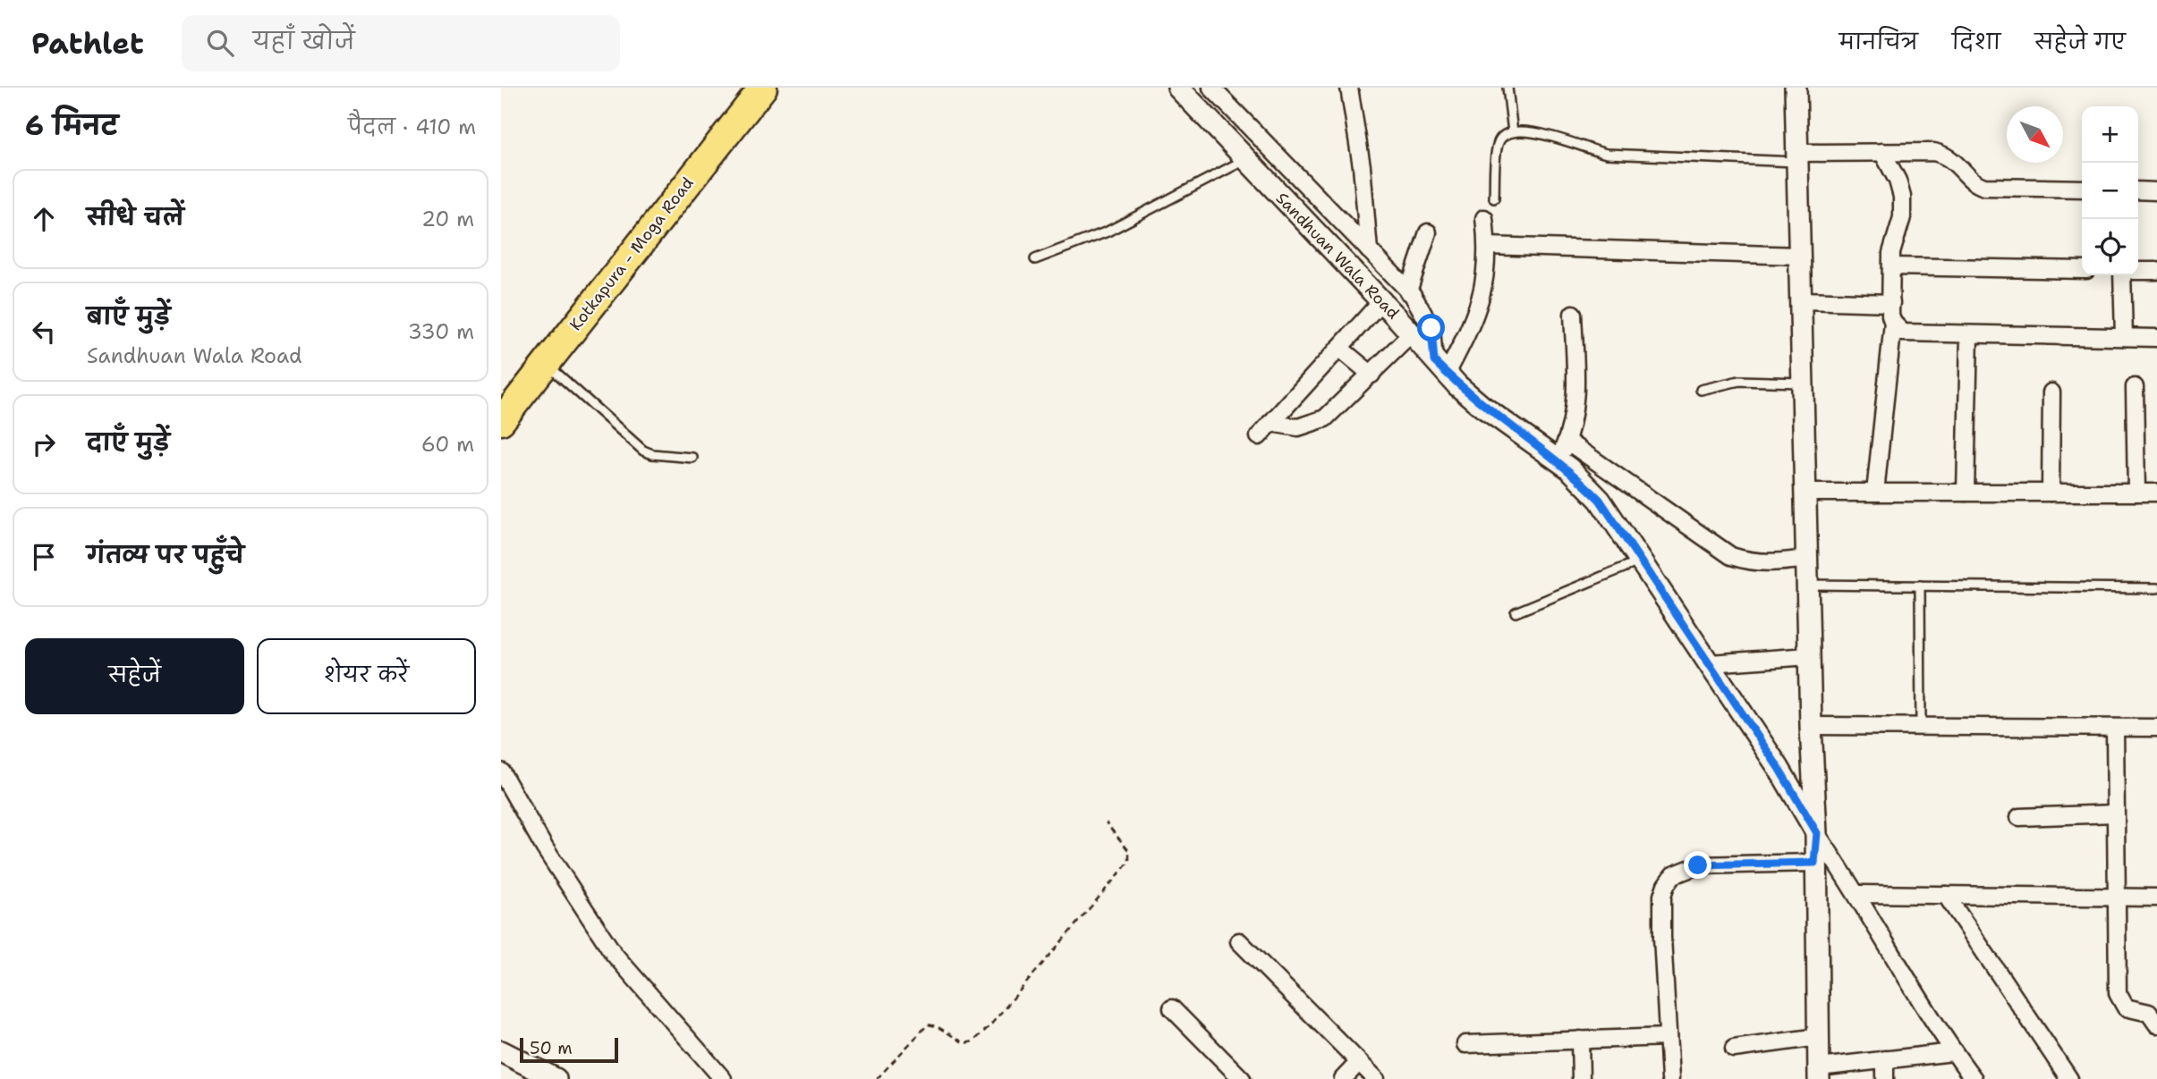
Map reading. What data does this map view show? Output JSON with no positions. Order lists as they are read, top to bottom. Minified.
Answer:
{"streets":{"highway":["Kotkapura - Moga Road"],"street":["Sandhuan Wala Road"]},"scale_bar":"50 m","north":"bottom right","page":{"header":"Pathlet","search":"यहाँ खोजें","nav":["मानचित्र","दिशा","सहेजे गए"],"heading":["6 मिनट","पैदल · 410 m"],"map_buttons":["+","−"],"list":[["सीधे चलें","20 m"],["बाएँ मुड़ें","Sandhuan Wala Road","330 m"],["दाएँ मुड़ें","60 m"],"गंतव्य पर पहुँचे"],"buttons":["सहेजें","शेयर करें"],"scale":"50 m"}}
